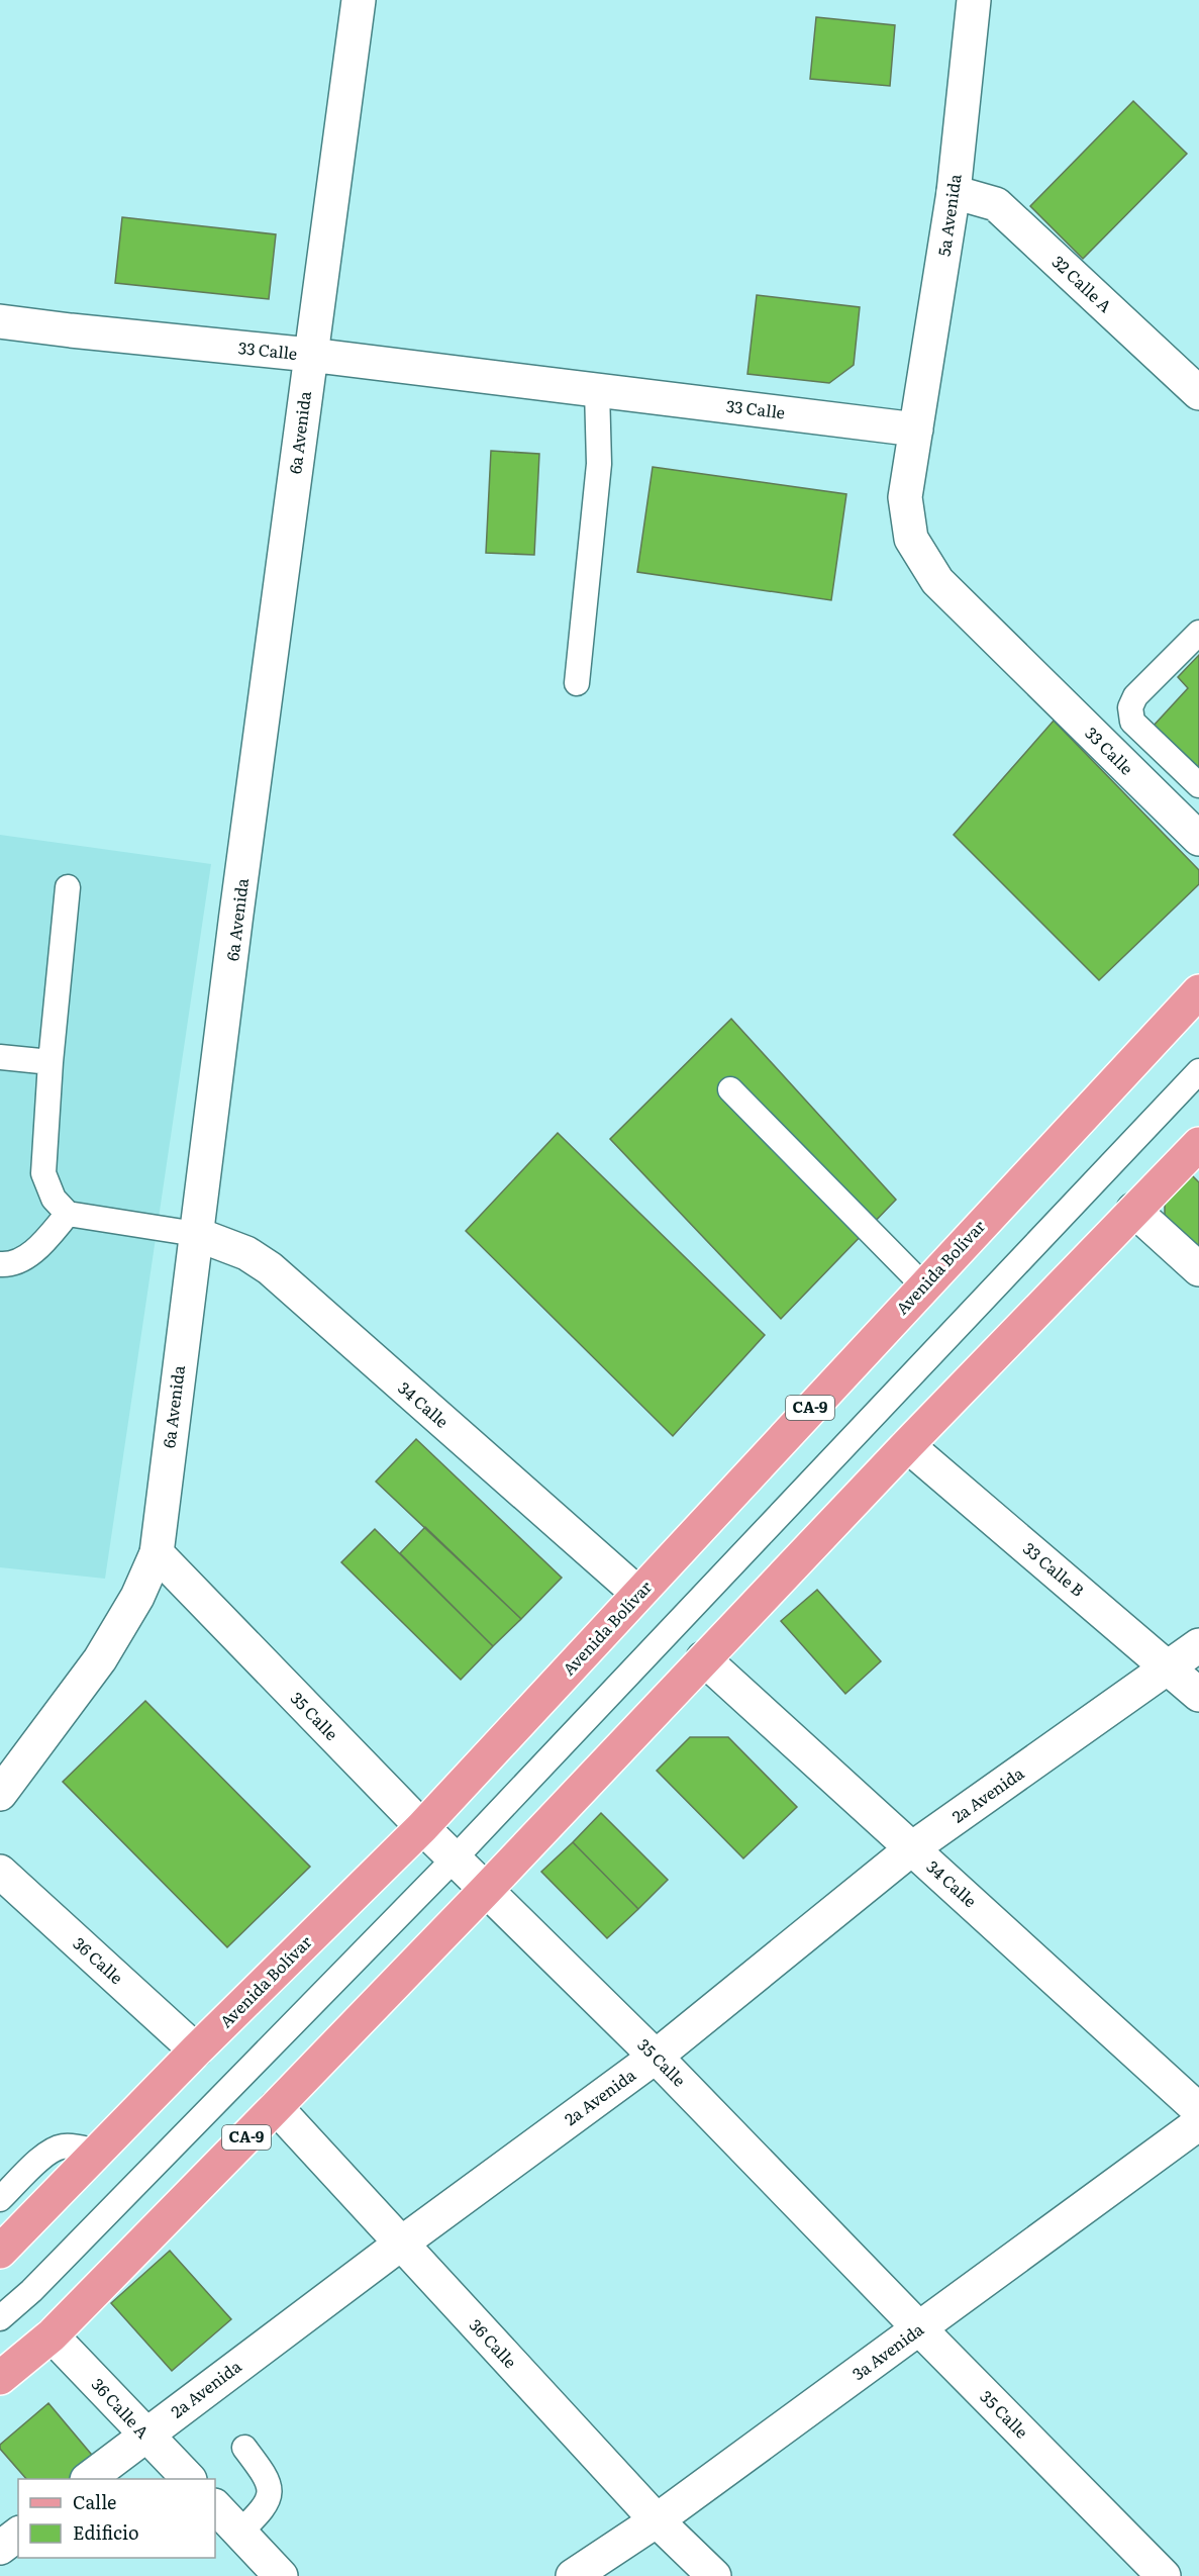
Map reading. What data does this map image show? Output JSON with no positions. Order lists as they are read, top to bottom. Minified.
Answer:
{"streets":{"main road":["Avenida Bolívar","CA-9"],"street":["5a Avenida","32 Calle A","33 Calle","6a Avenida","34 Calle","33 Calle B","35 Calle","2a Avenida","36 Calle","3a Avenida","36 Calle A"]},"crossings":[["5a Avenida","32 Calle A"],["5a Avenida","33 Calle"],["33 Calle","6a Avenida"],["6a Avenida","34 Calle"],["6a Avenida","35 Calle"],["Avenida Bolívar","34 Calle"],["Avenida Bolívar","35 Calle"],["Avenida Bolívar","36 Calle"],["34 Calle","CA-9"],["34 Calle","2a Avenida"],["CA-9","33 Calle B"],["CA-9","35 Calle"],["CA-9","36 Calle"],["CA-9","36 Calle A"],["33 Calle B","2a Avenida"],["35 Calle","2a Avenida"],["35 Calle","3a Avenida"],["2a Avenida","36 Calle"],["2a Avenida","36 Calle A"],["36 Calle","3a Avenida"]],"legend":["Calle","Edificio"]}
